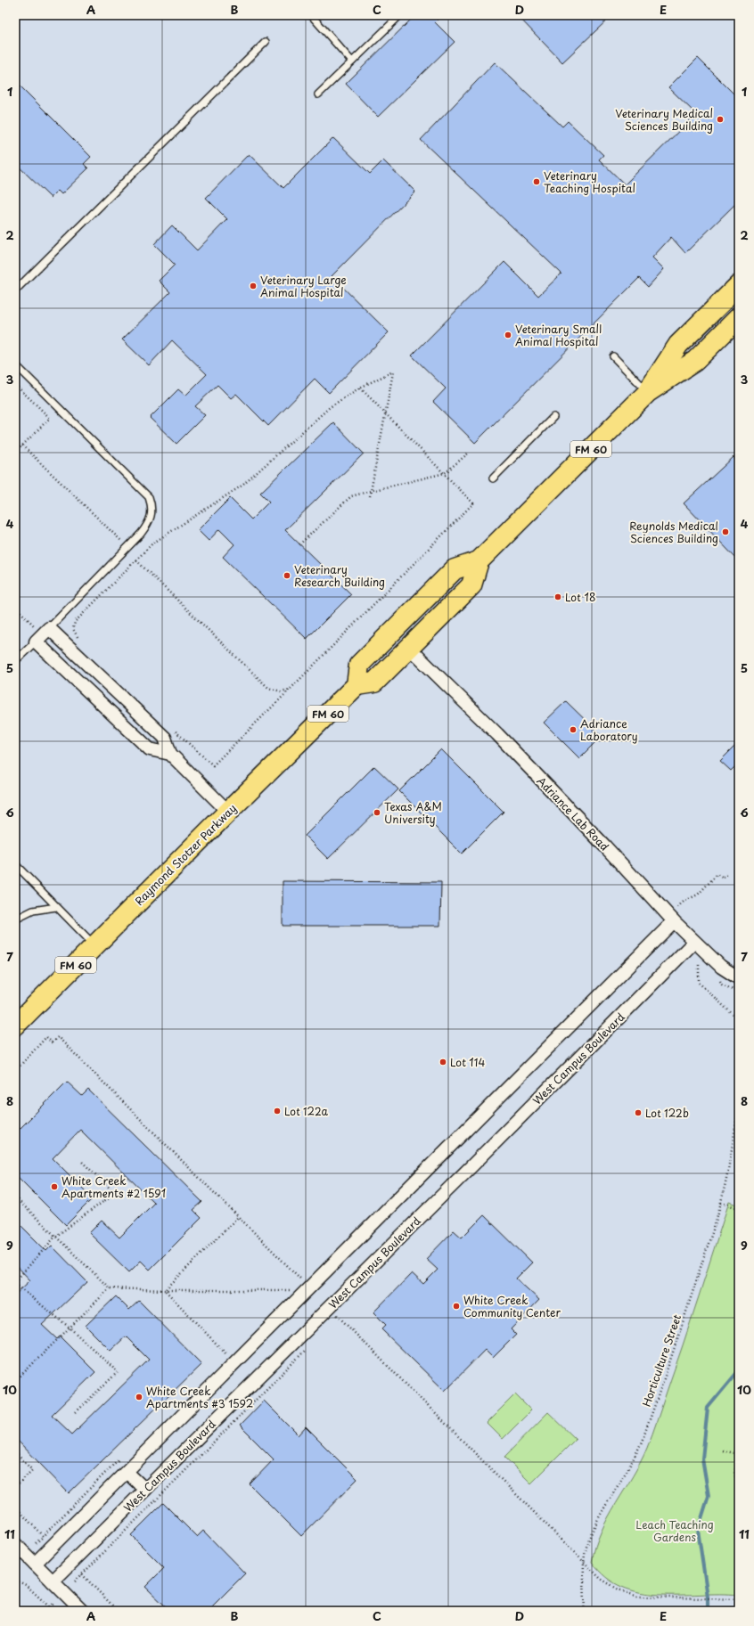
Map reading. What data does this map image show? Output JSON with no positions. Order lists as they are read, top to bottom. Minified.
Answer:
{"streets":{"main road":["FM 60","Raymond Stotzer Parkway"],"street":["Adriance Lab Road","West Campus Boulevard"],"path":["Horticulture Street"]},"crossings":[["FM 60","Adriance Lab Road"],["FM 60","Raymond Stotzer Parkway"],["Adriance Lab Road","West Campus Boulevard"]],"parks":["Leach Teaching Gardens"],"places":["Veterinary Medical Sciences Building","Veterinary Teaching Hospital","Veterinary Large Animal Hospital","Veterinary Small Animal Hospital","Reynolds Medical Sciences Building","Veterinary Research Building","Lot 18","Adriance Laboratory","Texas A&M University","Lot 114","Lot 122a","Lot 122b","White Creek Apartments #2 1591","White Creek Community Center","White Creek Apartments #3 1592"],"grid":{"columns":["A","B","C","D","E"],"rows":["1","2","3","4","5","6","7","8","9","10","11"]}}
